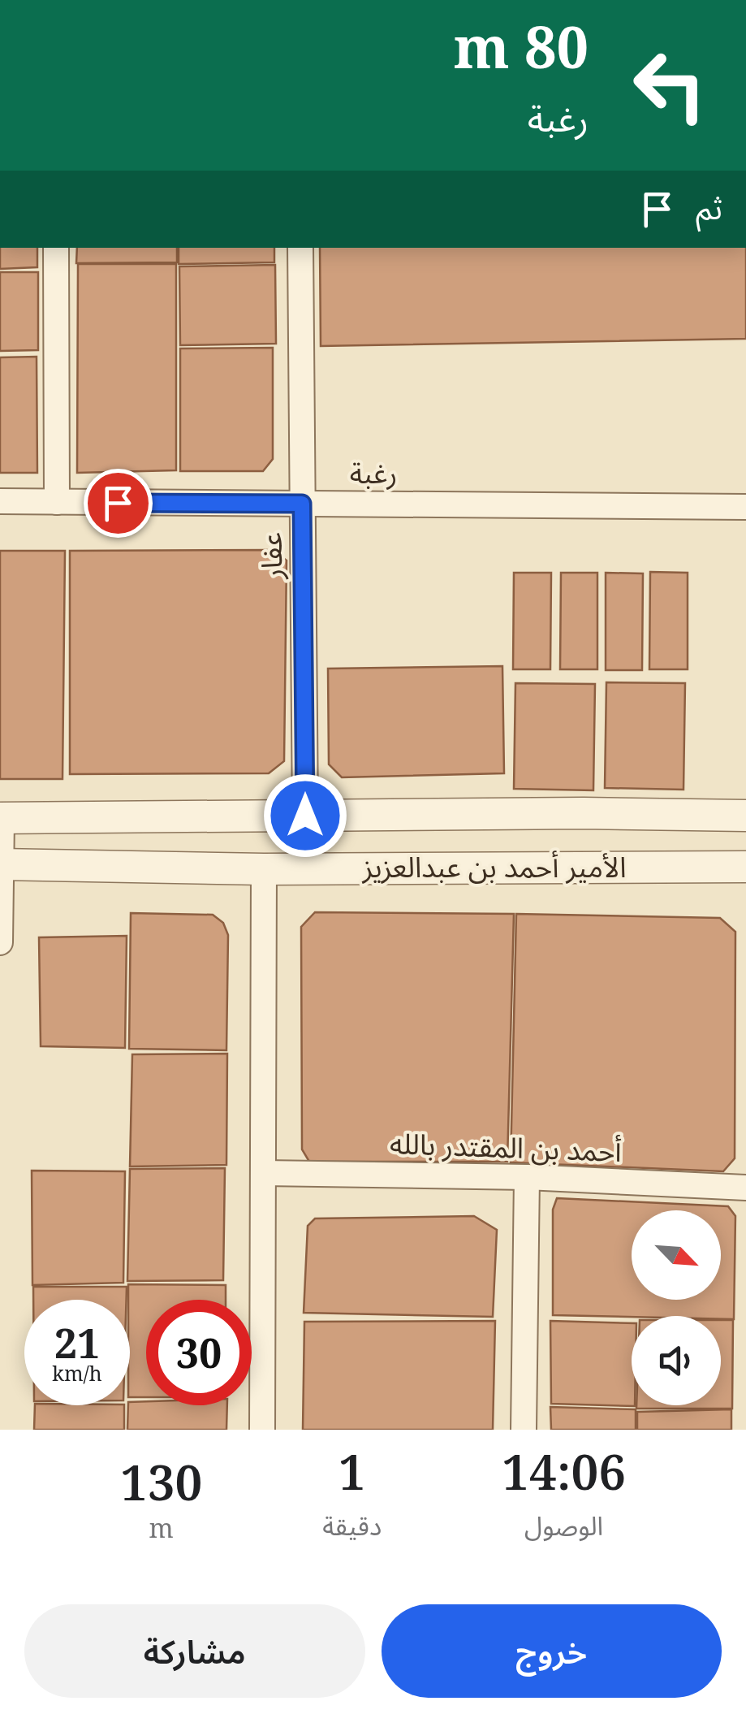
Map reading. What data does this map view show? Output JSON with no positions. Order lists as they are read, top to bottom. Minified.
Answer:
{"streets":{"street":["رغبة","عفار","الأمير أحمد بن عبدالعزيز","أحمد بن المقتدر بالله"]},"crossings":[["رغبة","عفار"],["عفار","الأمير أحمد بن عبدالعزيز"]],"north":"bottom right","page":{"turn":["80 m","رغبة"],"then":"ثم","speed":"21 km/h","limit":"30","eta":["14:06","الوصول","1","دقيقة","130","m"],"buttons":["خروج","مشاركة"]}}
